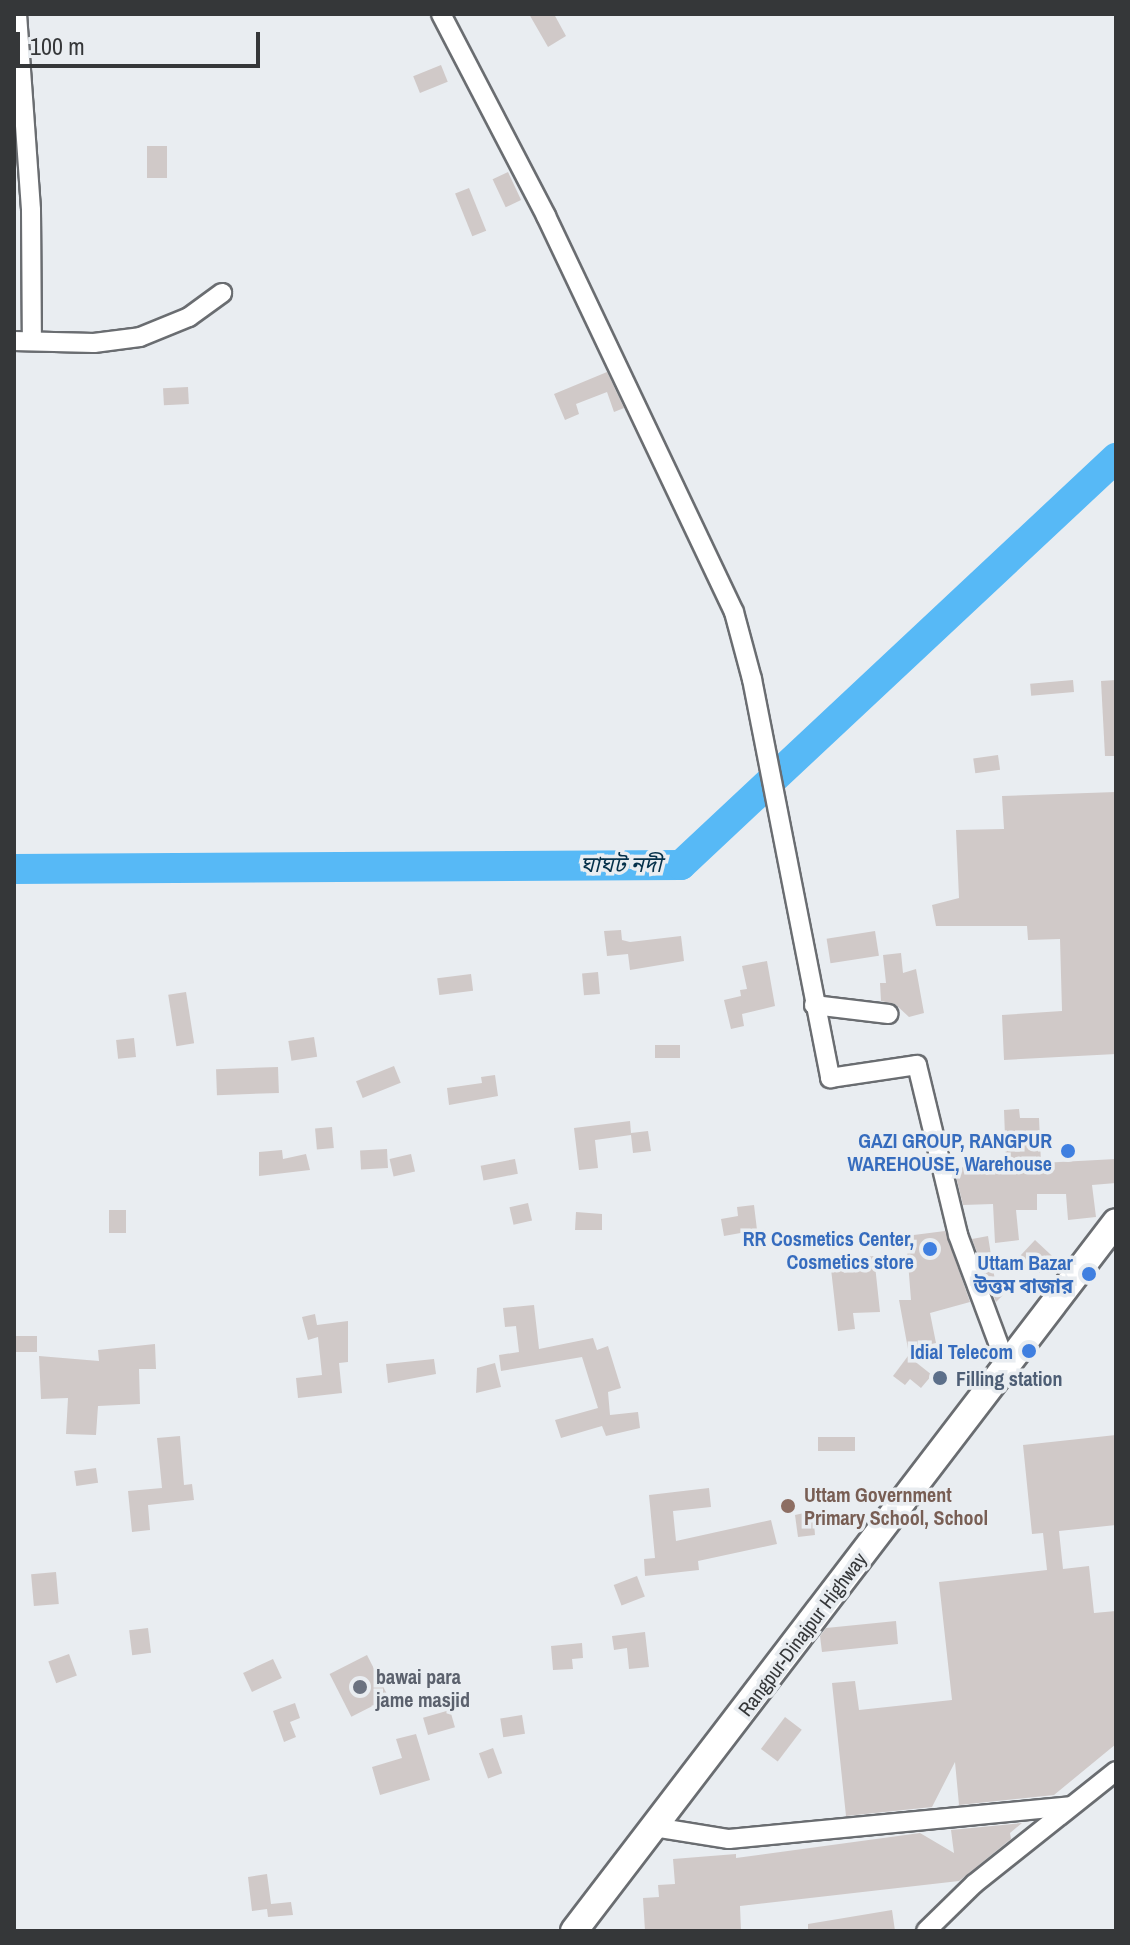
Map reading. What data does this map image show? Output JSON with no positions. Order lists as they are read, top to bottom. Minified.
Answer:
{"streets":{"highway":["Rangpur-Dinajpur Highway"]},"water":["ঘাঘট নদী"],"places":["GAZI GROUP, RANGPUR WAREHOUSE, Warehouse","RR Cosmetics Center, Cosmetics store","Uttam Bazar উত্তম বাজার","Idial Telecom","Filling station","Uttam Government Primary School, School","bawai para jame masjid"],"scale_bar":"100 m"}
